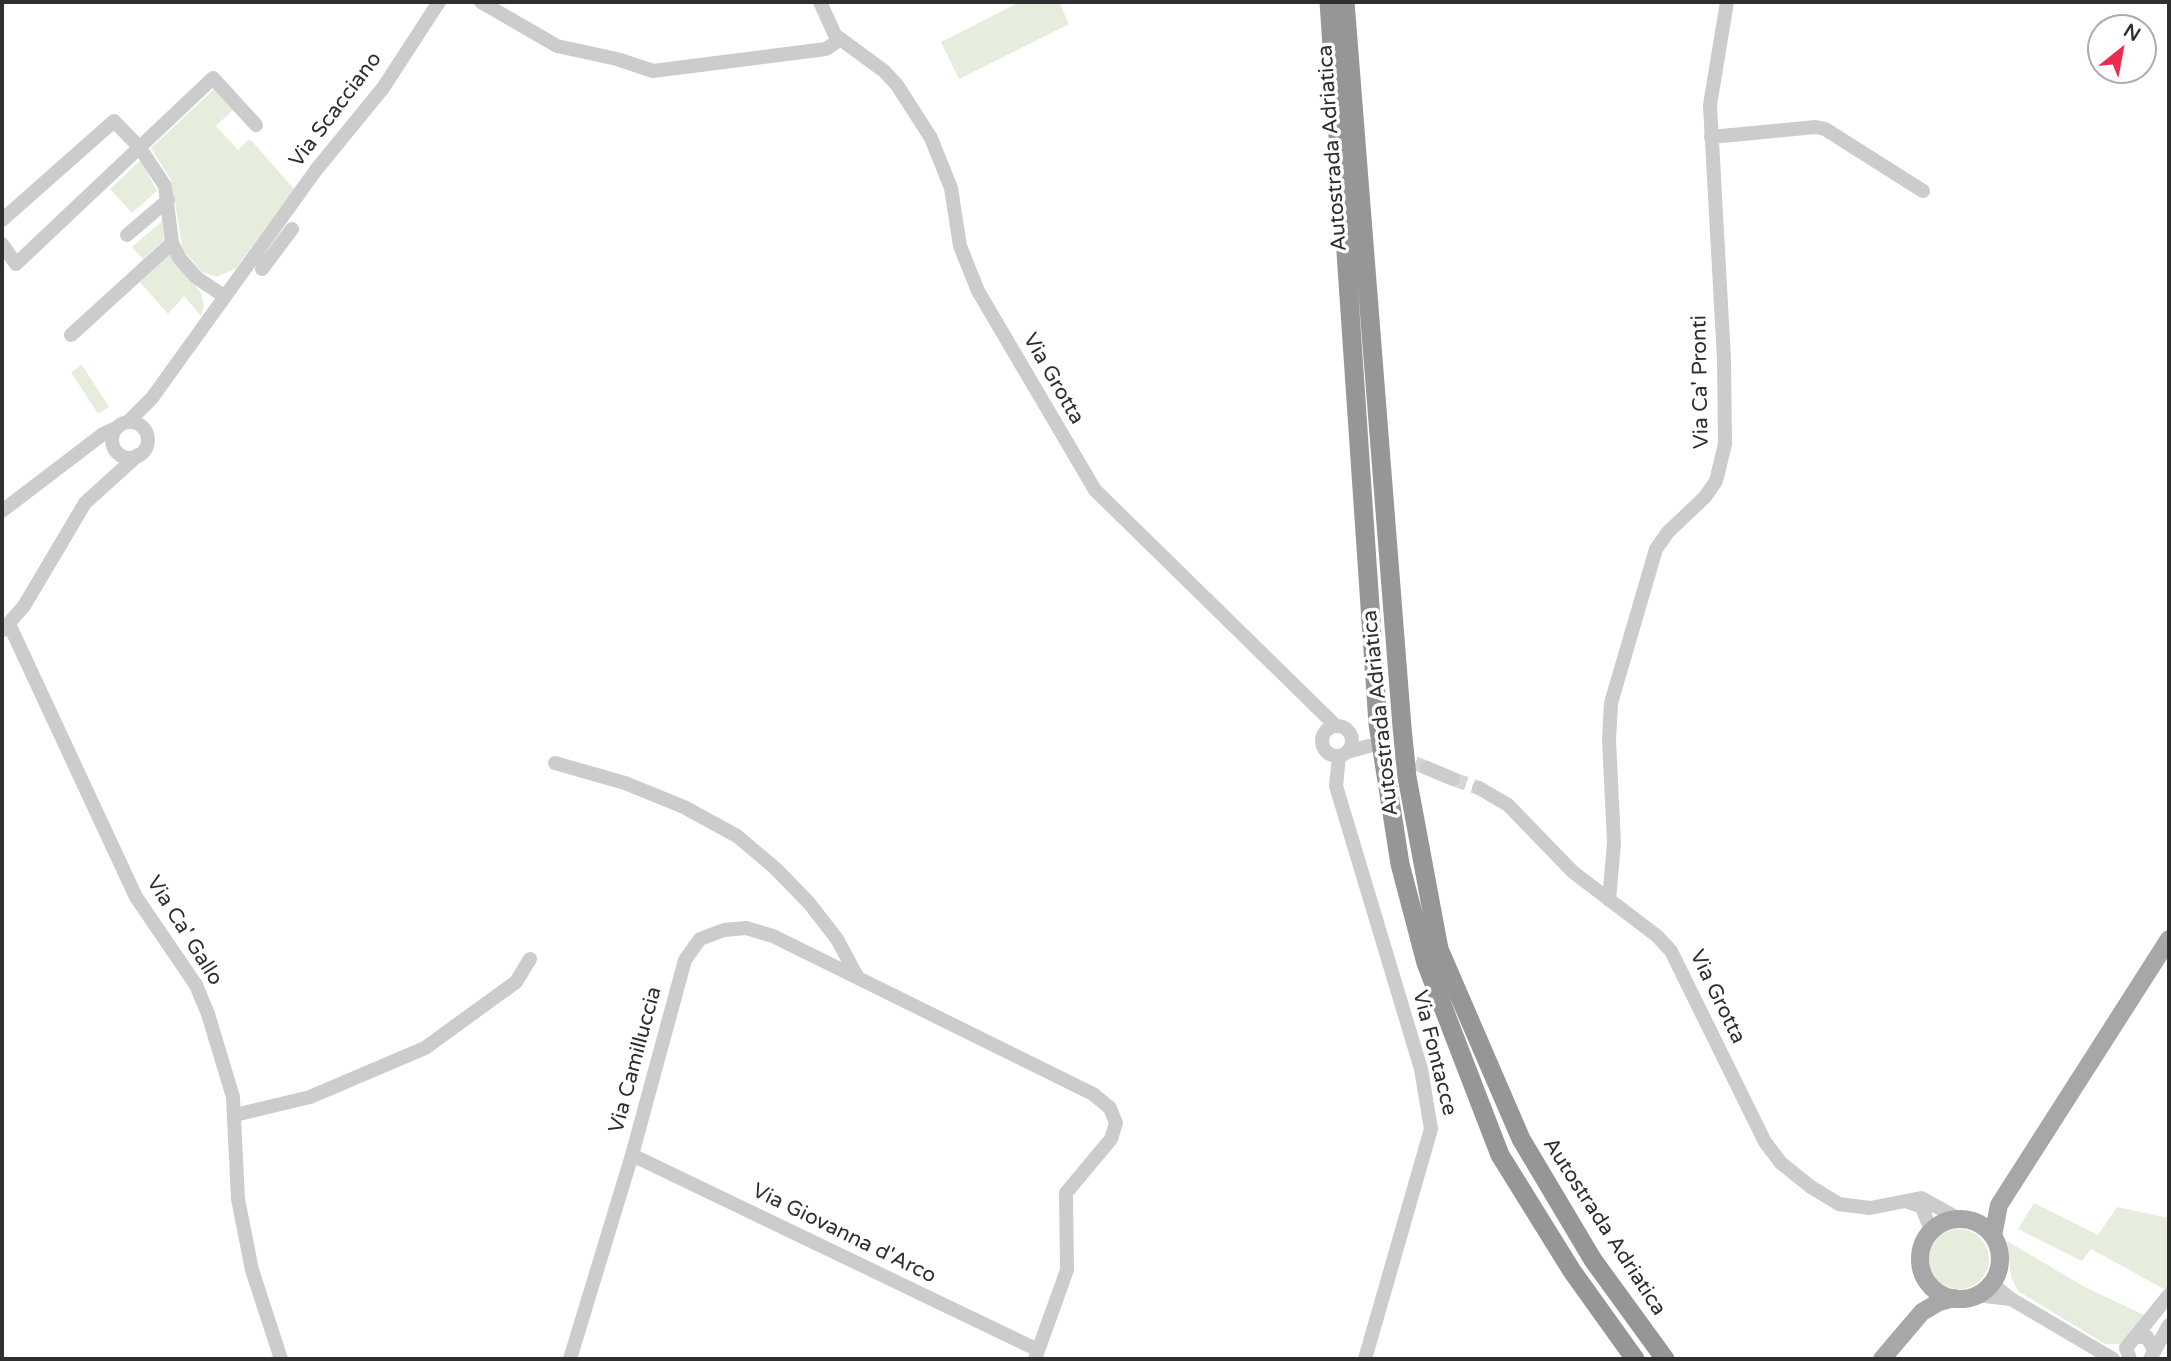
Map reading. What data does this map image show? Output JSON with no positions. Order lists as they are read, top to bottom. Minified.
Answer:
{"streets":{"highway":["Autostrada Adriatica"],"street":["Via Scacciano","Via Grotta","Via Ca' Pronti","Via Ca' Gallo","Via Fontacce","Via Camilluccia","Via Giovanna d'Arco"]},"crossings":[["Via Scacciano","Via Ca' Gallo"],["Via Grotta","Via Ca' Pronti"],["Via Grotta","Via Fontacce"],["Via Camilluccia","Via Giovanna d'Arco"]],"north":"top right"}
